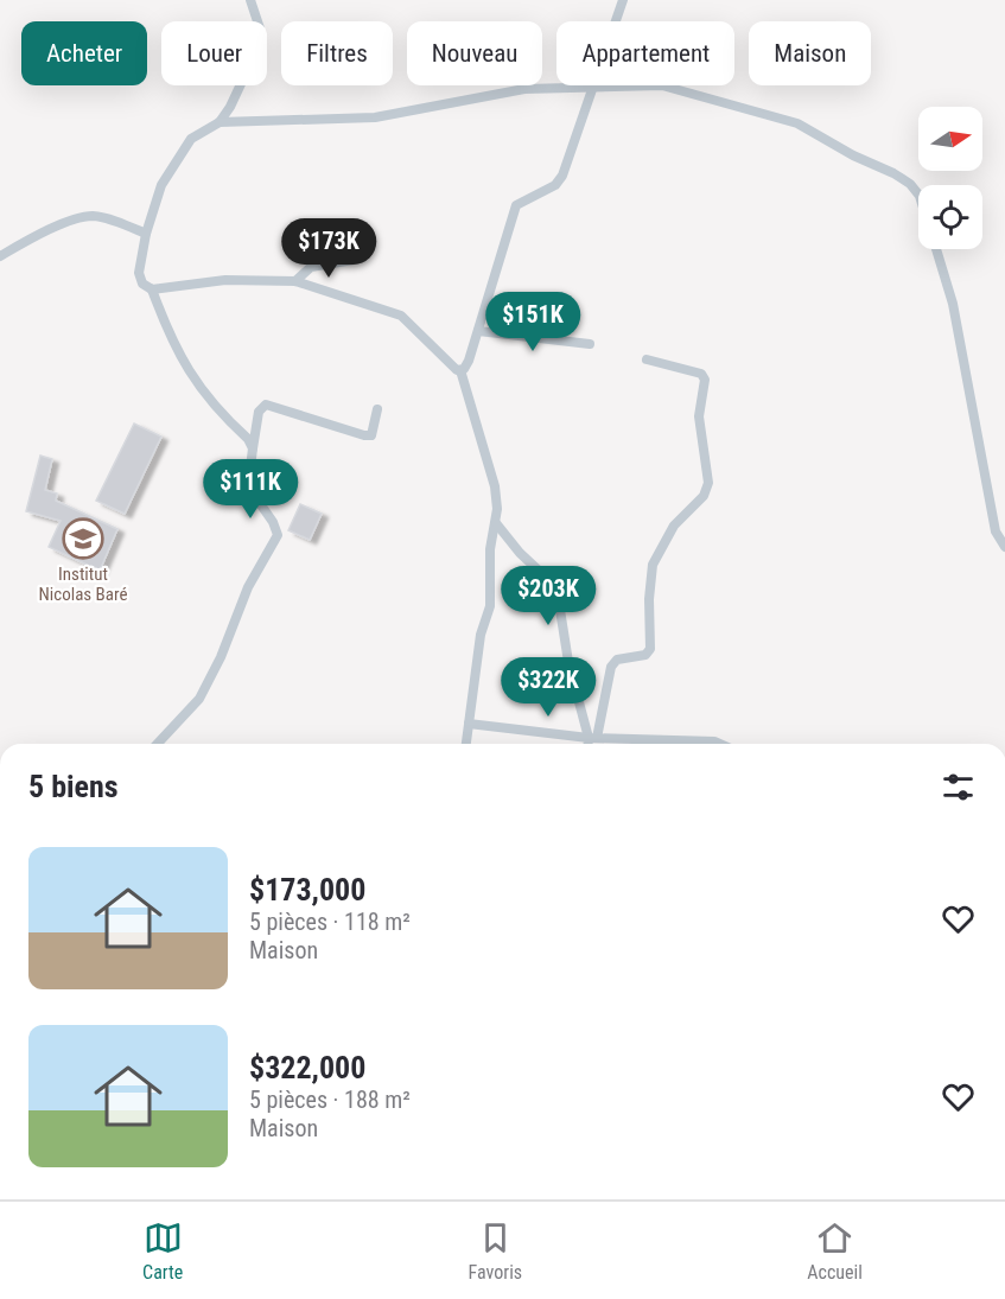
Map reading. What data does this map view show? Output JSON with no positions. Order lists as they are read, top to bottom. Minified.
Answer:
{"places":{"school or university":["Institut Nicolas Baré"]},"north":"right","page":{"chip":["Acheter","Louer","Filtres","Nouveau","Appartement","Maison"],"price":["$173K","$151K","$111K","$203K","$322K"],"heading":"5 biens","list":[{"name":"$173,000","note":"5 pièces · 118 m² · Maison"},{"name":"$322,000","note":"5 pièces · 188 m² · Maison"}],"tabs":["Carte","Favoris","Accueil"]}}
